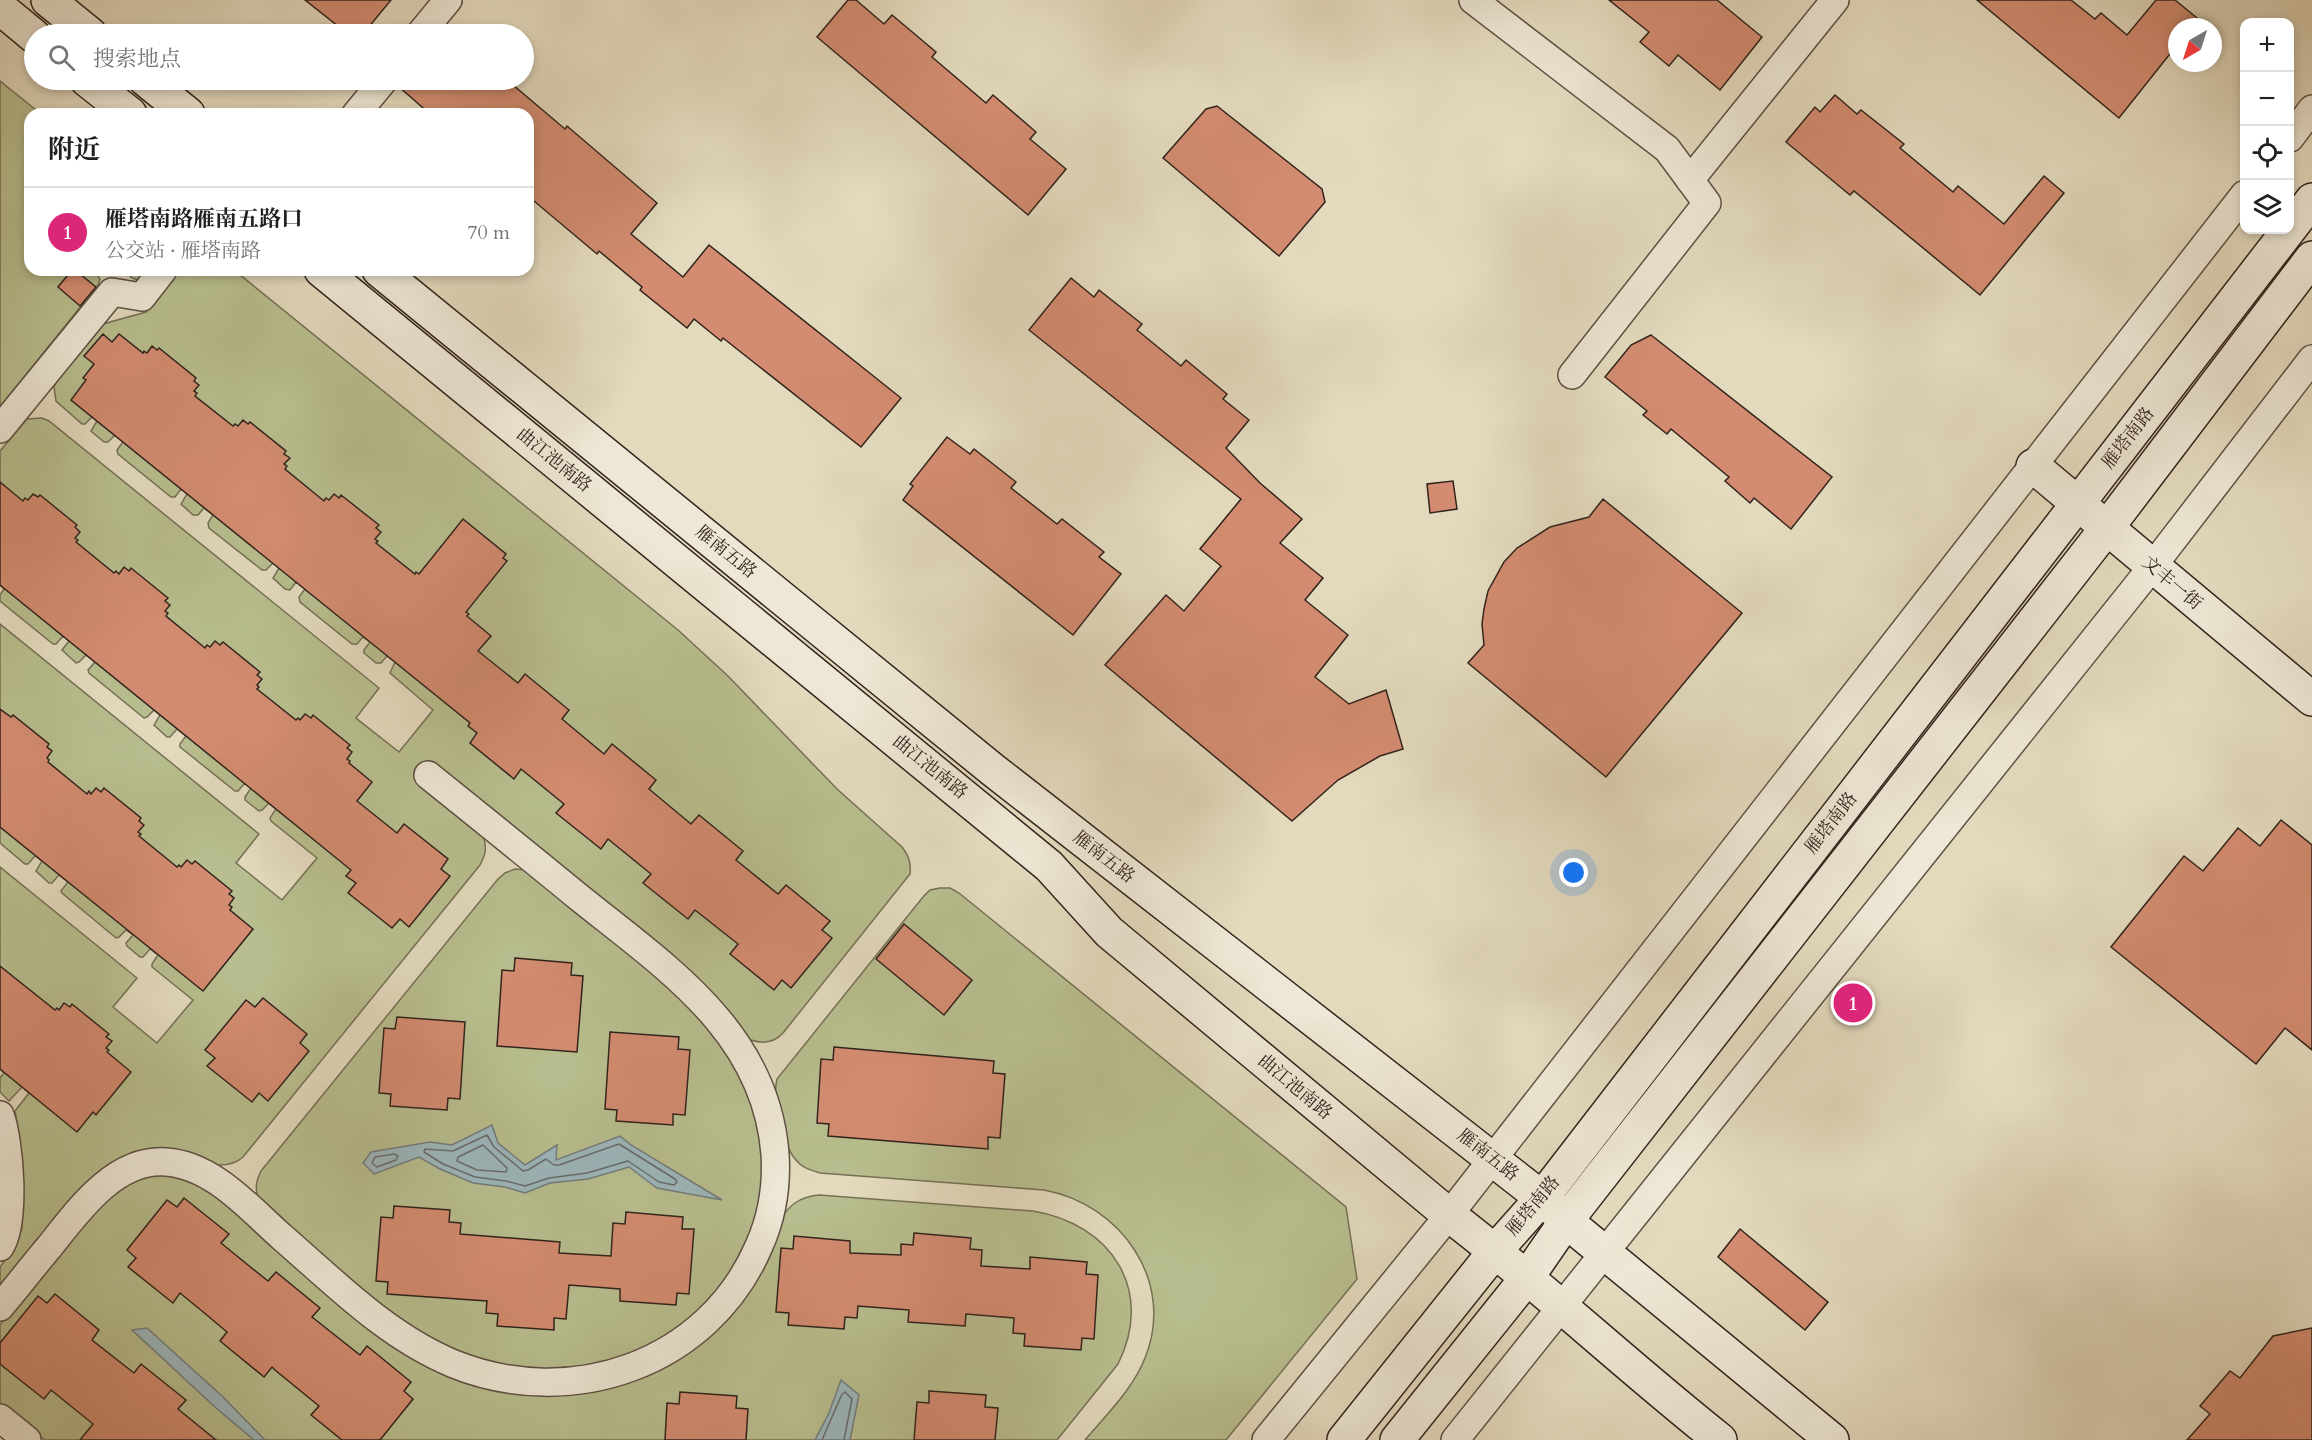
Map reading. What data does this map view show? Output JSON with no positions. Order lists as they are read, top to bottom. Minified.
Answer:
{"streets":{"main road":["雁塔南路","曲江池南路","雁南五路","文丰一街"]},"crossings":[["雁塔南路","曲江池南路"],["雁塔南路","雁南五路"],["雁塔南路","文丰一街"]],"north":"bottom left","page":{"map_buttons":["+","−"],"search":"搜索地点","heading":"附近","list":[{"mark":"1","name":"雁塔南路雁南五路口","note":"公交站 · 雁塔南路","value":"70 m"}],"pins":"1"}}
